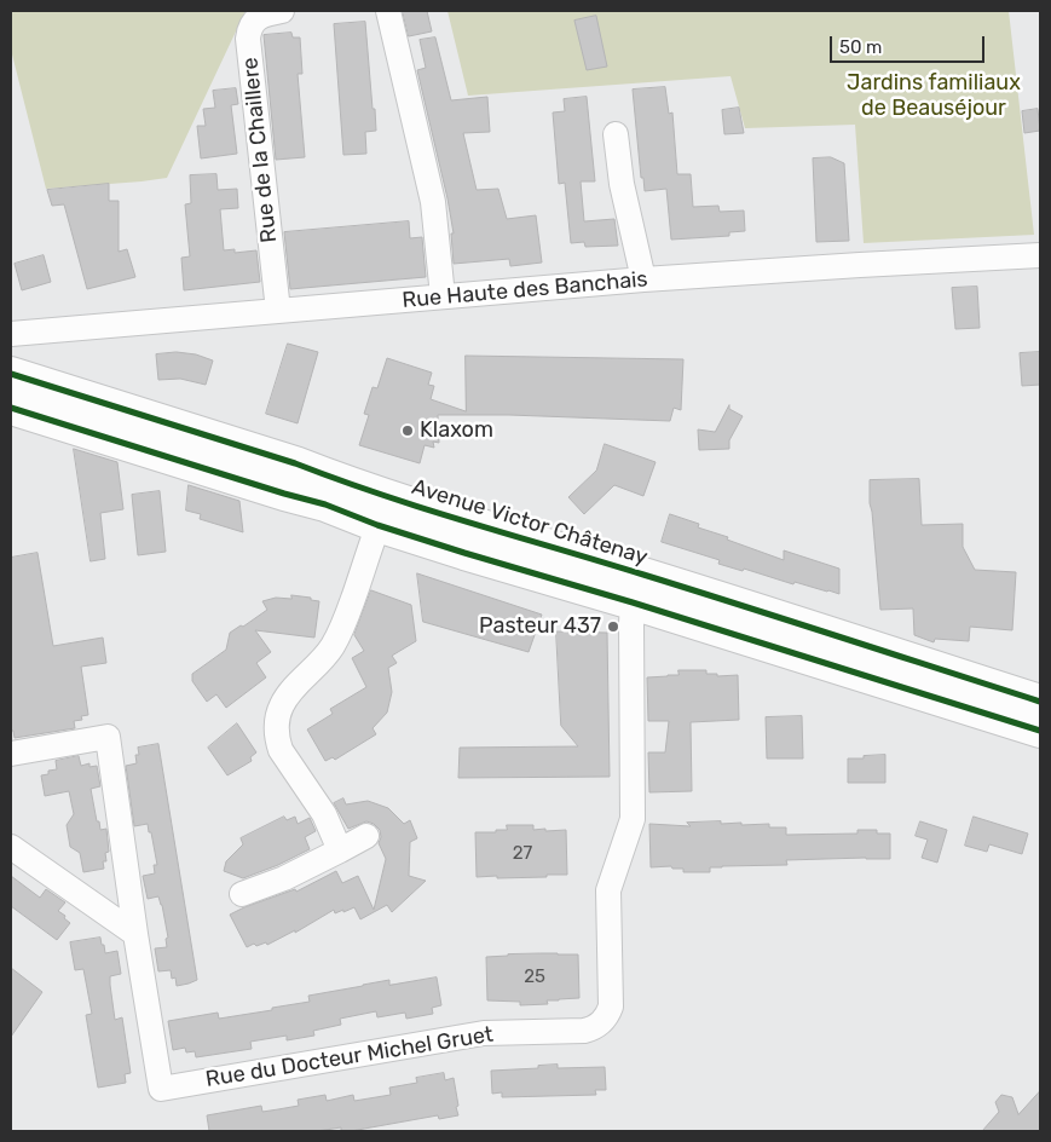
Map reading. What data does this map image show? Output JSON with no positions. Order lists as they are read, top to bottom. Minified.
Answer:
{"streets":{"main road":["Avenue Victor Châtenay"],"street":["Rue de la Chaillere","Rue Haute des Banchais","Rue du Docteur Michel Gruet"]},"crossings":[["Rue de la Chaillere","Rue Haute des Banchais"],["Avenue Victor Châtenay","Rue du Docteur Michel Gruet"]],"parks":["Jardins familiaux de Beauséjour"],"places":["Klaxom","Pasteur 437"],"house_numbers":["27","25"],"scale_bar":"50 m"}
